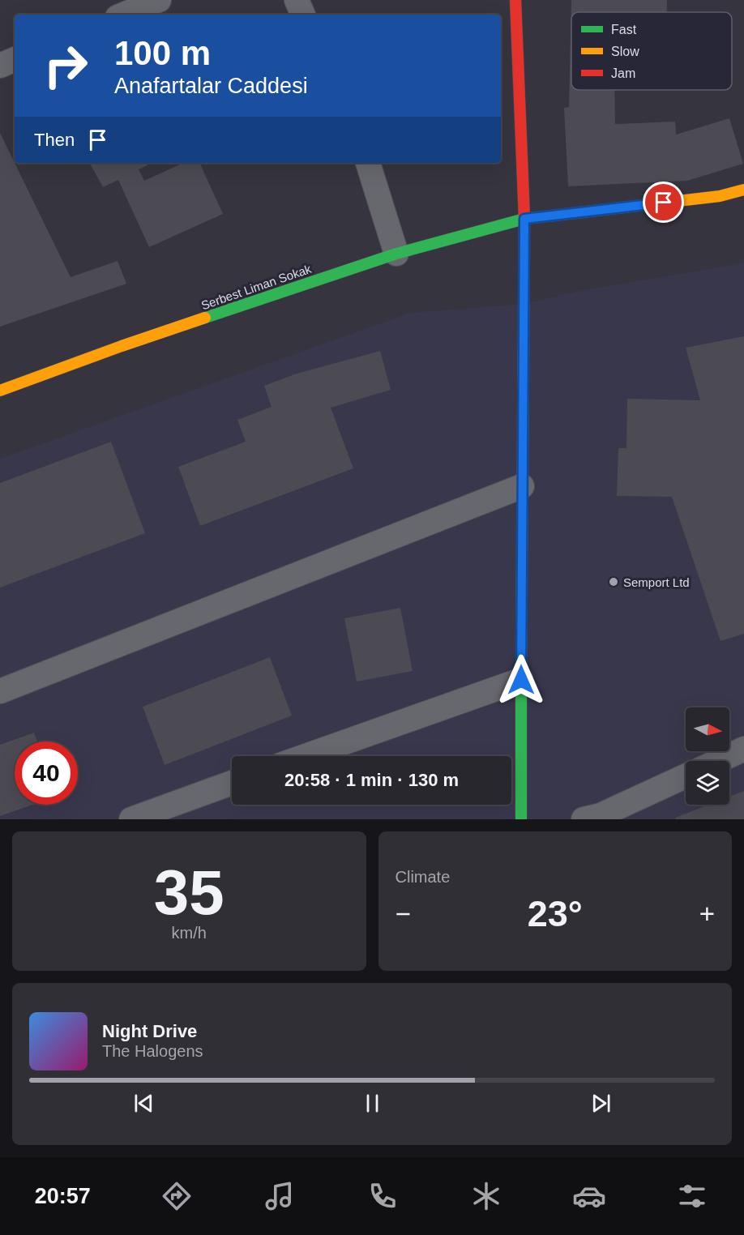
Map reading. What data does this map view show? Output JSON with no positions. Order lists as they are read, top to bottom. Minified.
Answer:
{"streets":{"street":["Serbest Liman Sokak"]},"places":["Semport Ltd"],"legend":["Fast","Slow","Jam"],"north":"right","page":{"turn":["100 m","Anafartalar Caddesi"],"then":"Then","limit":"40","trip":"20:58 · 1 min · 130 m","tile":[["35","km/h"],"Climate"],"heat":["−","23°","+"],"song":["Night Drive","The Halogens"],"tabs":"20:57"}}
